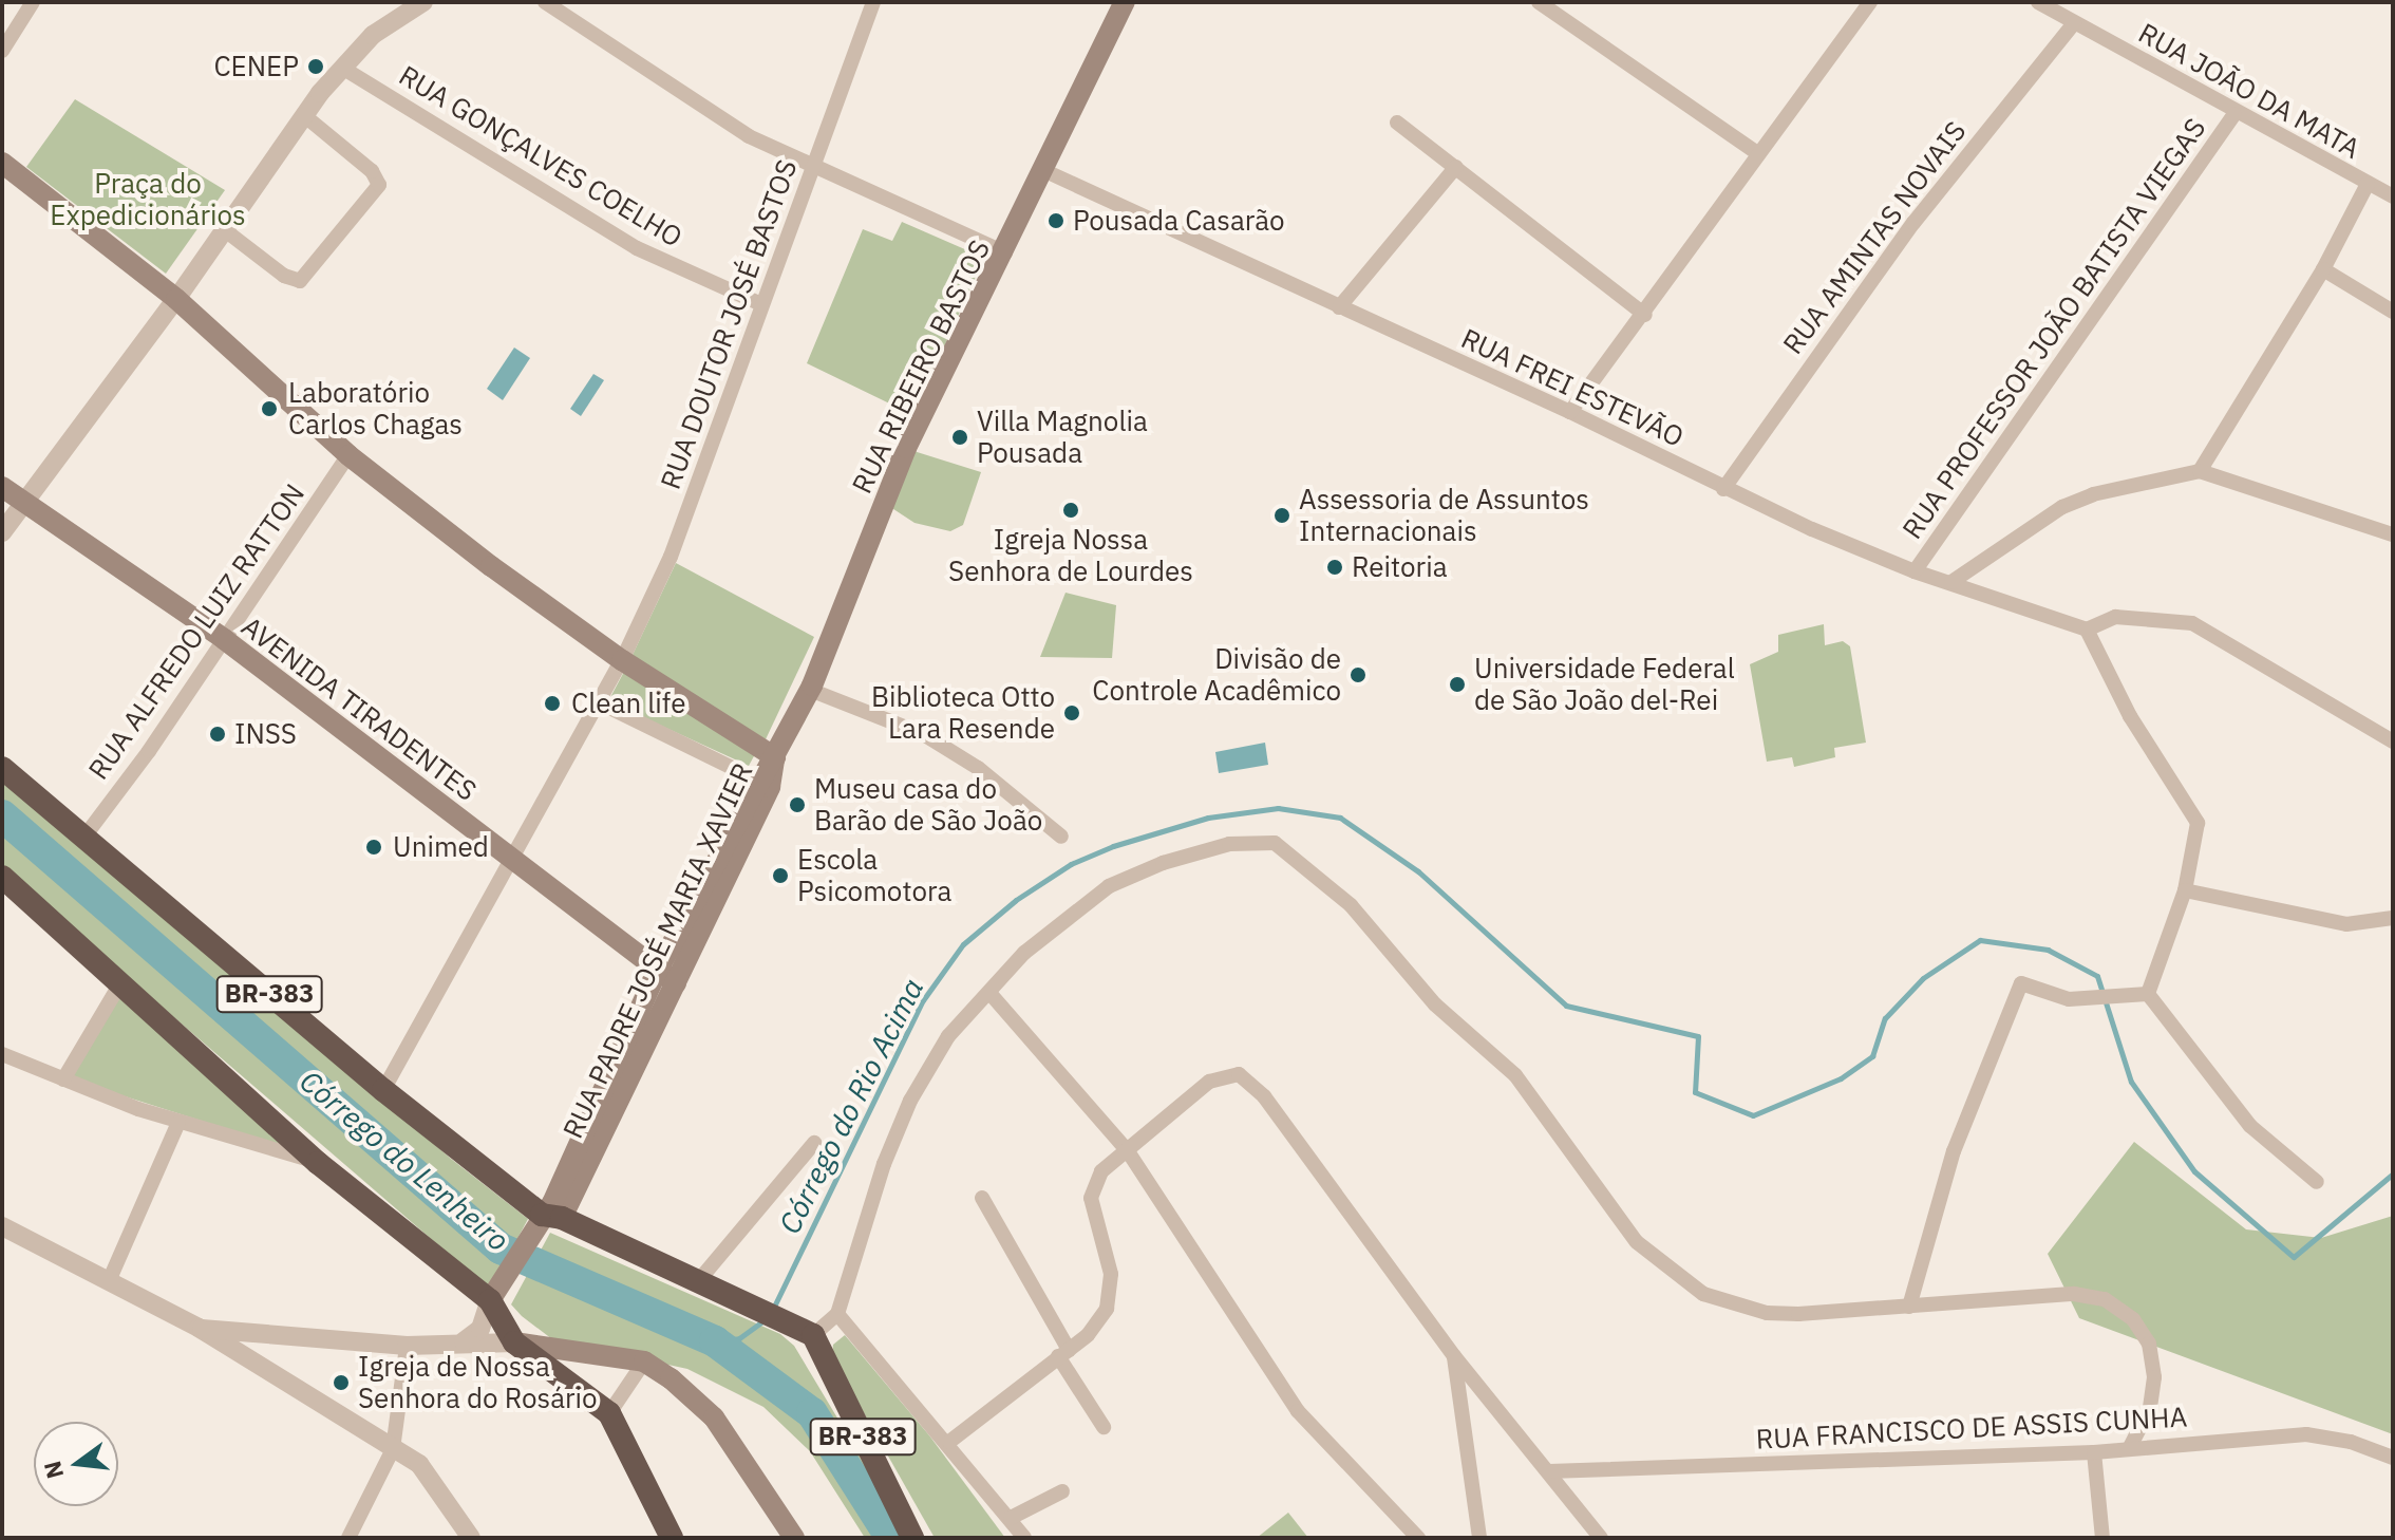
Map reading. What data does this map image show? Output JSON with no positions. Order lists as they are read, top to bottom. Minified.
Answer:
{"streets":{"highway":["BR-383"],"main road":["RUA RIBEIRO BASTOS","AVENIDA TIRADENTES","RUA PADRE JOSÉ MARIA XAVIER"],"street":["RUA JOÃO DA MATA","RUA GONÇALVES COELHO","RUA AMINTAS NOVAIS","RUA DOUTOR JOSÉ BASTOS","RUA PROFESSOR JOÃO BATISTA VIEGAS","RUA FREI ESTEVÃO","RUA ALFREDO LUIZ RATTON","RUA FRANCISCO DE ASSIS CUNHA"]},"crossings":[["RUA JOÃO DA MATA","RUA AMINTAS NOVAIS"],["RUA JOÃO DA MATA","RUA PROFESSOR JOÃO BATISTA VIEGAS"],["RUA GONÇALVES COELHO","RUA DOUTOR JOSÉ BASTOS"],["RUA AMINTAS NOVAIS","RUA FREI ESTEVÃO"],["RUA DOUTOR JOSÉ BASTOS","AVENIDA TIRADENTES"],["RUA DOUTOR JOSÉ BASTOS","BR-383"],["RUA PROFESSOR JOÃO BATISTA VIEGAS","RUA FREI ESTEVÃO"],["RUA RIBEIRO BASTOS","RUA FREI ESTEVÃO"],["RUA RIBEIRO BASTOS","RUA PADRE JOSÉ MARIA XAVIER"],["RUA ALFREDO LUIZ RATTON","AVENIDA TIRADENTES"],["RUA ALFREDO LUIZ RATTON","BR-383"],["AVENIDA TIRADENTES","RUA PADRE JOSÉ MARIA XAVIER"],["RUA PADRE JOSÉ MARIA XAVIER","BR-383"]],"water":["Córrego do Rio Acima","Córrego do Lenheiro"],"parks":["Praça do Expedicionários"],"places":["CENEP","Pousada Casarão","Laboratório Carlos Chagas","Villa Magnolia Pousada","Igreja Nossa Senhora de Lourdes","Assessoria de Assuntos Internacionais","Reitoria","Divisão de Controle Acadêmico","Universidade Federal de São João del-Rei","Clean life","Biblioteca Otto Lara Resende","INSS","Museu casa do Barão de São João","Unimed","Escola Psicomotora","Igreja de Nossa Senhora do Rosário"],"north":"left"}
